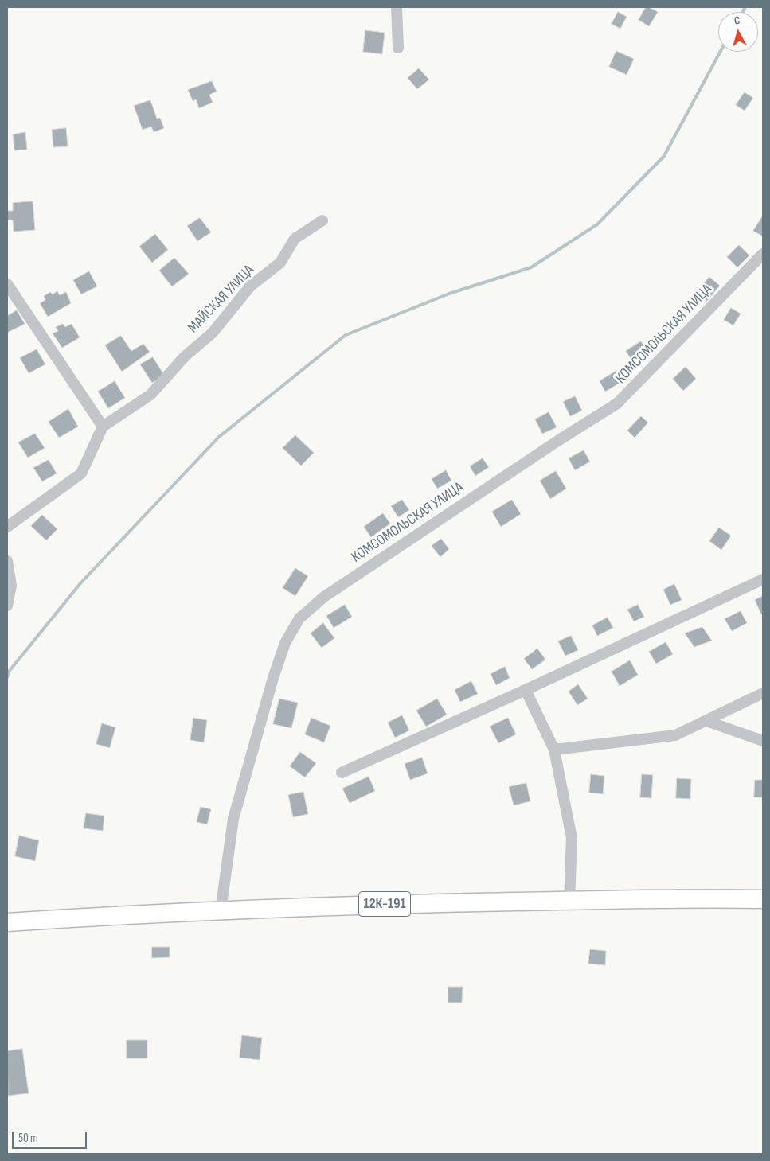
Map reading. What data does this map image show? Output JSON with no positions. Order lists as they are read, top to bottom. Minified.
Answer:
{"streets":{"main road":["12К-191"],"street":["МАЙСКАЯ УЛИЦА","КОМСОМОЛЬСКАЯ УЛИЦА"]},"crossings":[["КОМСОМОЛЬСКАЯ УЛИЦА","12К-191"]],"scale_bar":"50 m","north":"top"}
